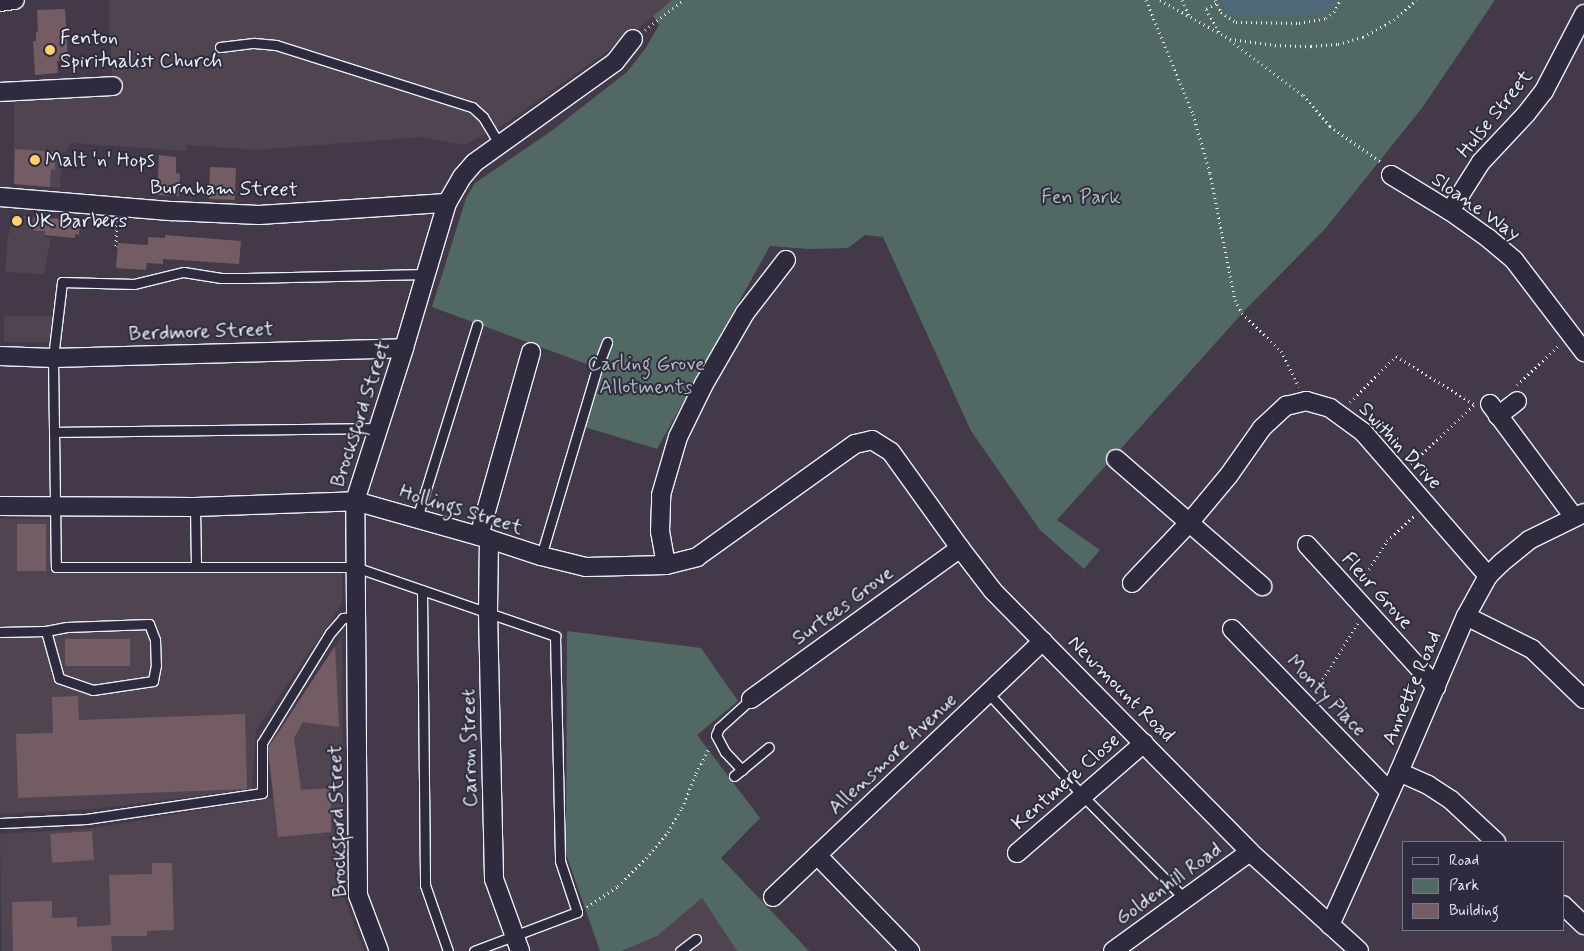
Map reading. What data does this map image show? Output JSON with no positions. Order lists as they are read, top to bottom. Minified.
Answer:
{"streets":{"street":["Hulse Street","Burnham Street","Sloane Way","Berdmore Street","Brocksford Street","Swithin Drive","Hollings Street","Fleur Grove","Surtees Grove","Annette Road","Newmount Road","Monty Place","Carron Street","Allensmore Avenue","Kentmere Close","Goldenhill Road"]},"crossings":[["Hulse Street","Sloane Way"],["Burnham Street","Brocksford Street"],["Berdmore Street","Brocksford Street"],["Brocksford Street","Hollings Street"],["Swithin Drive","Annette Road"],["Hollings Street","Newmount Road"],["Hollings Street","Carron Street"],["Fleur Grove","Annette Road"],["Surtees Grove","Newmount Road"],["Annette Road","Newmount Road"],["Annette Road","Monty Place"],["Newmount Road","Allensmore Avenue"],["Newmount Road","Kentmere Close"],["Newmount Road","Goldenhill Road"]],"parks":["Fen Park","Carling Grove Allotments"],"places":["Fenton Spiritualist Church","Malt 'n' Hops","UK Barbers"],"legend":["Road","Park","Building"]}
